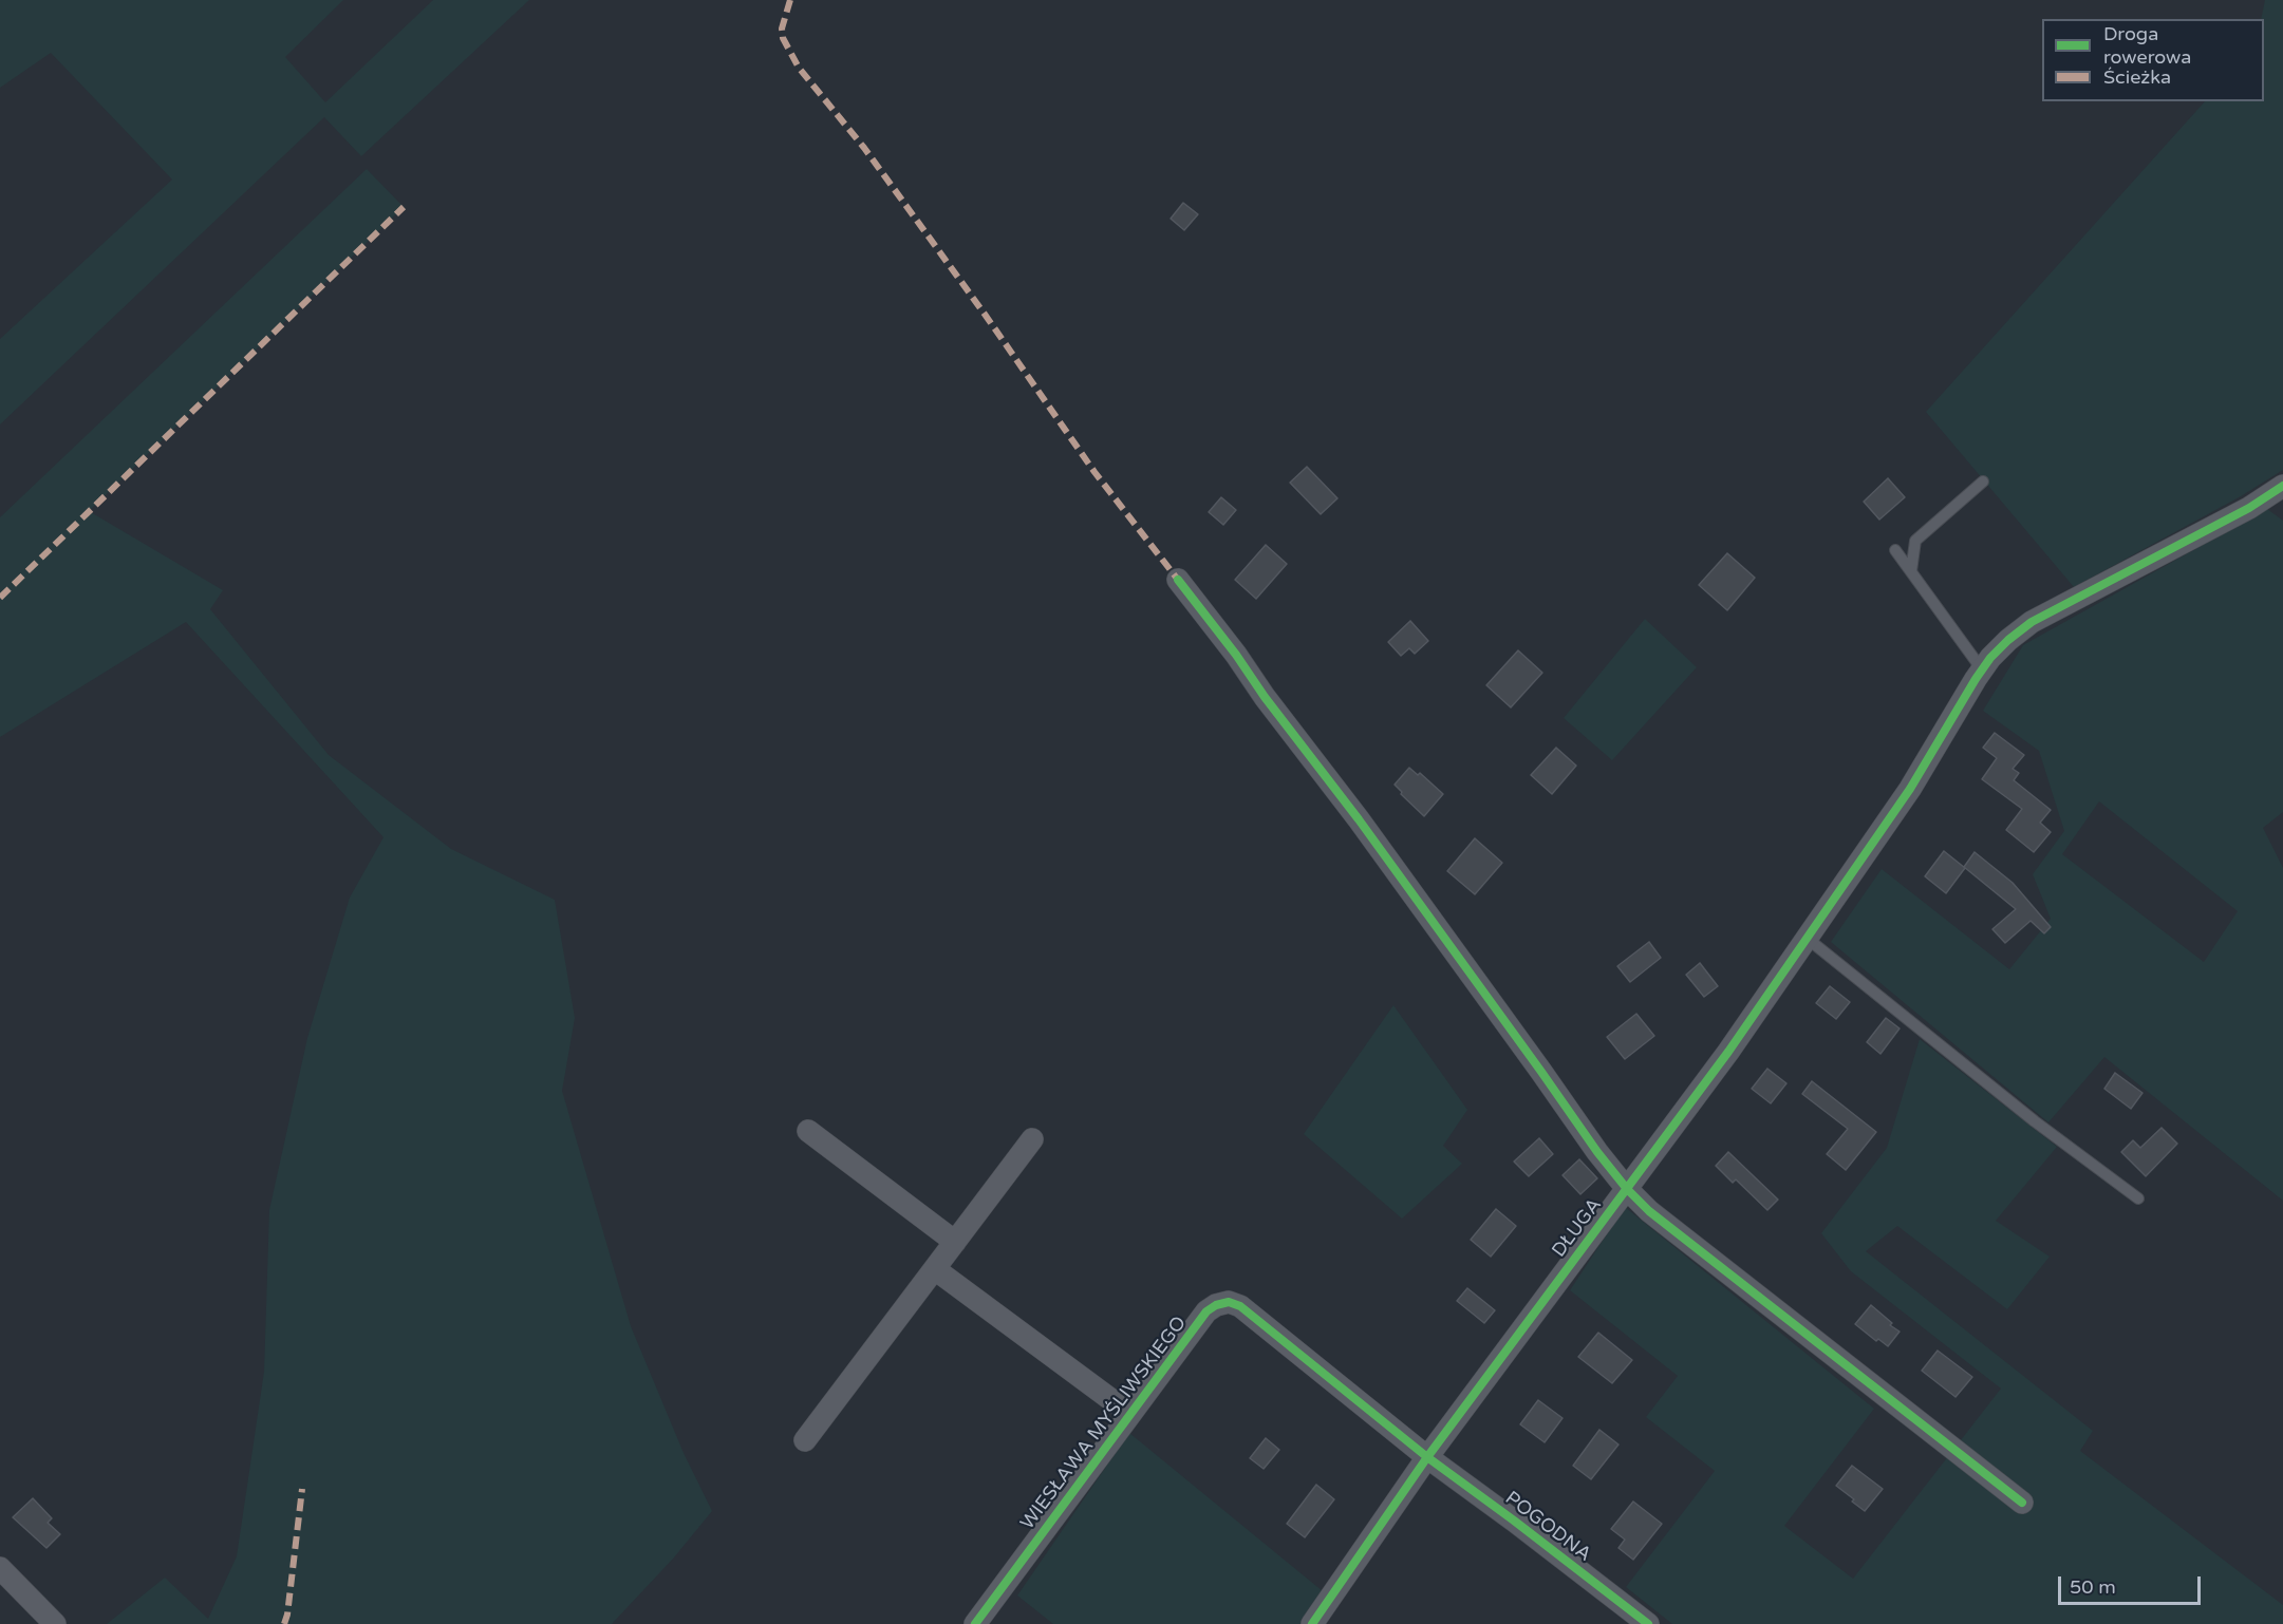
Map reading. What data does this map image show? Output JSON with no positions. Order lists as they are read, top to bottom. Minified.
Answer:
{"streets":{"street":["DŁUGA","WIESŁAWA MYŚLIWSKIEGO","POGODNA"]},"crossings":[["DŁUGA","WIESŁAWA MYŚLIWSKIEGO"],["DŁUGA","POGODNA"],["WIESŁAWA MYŚLIWSKIEGO","POGODNA"]],"legend":["Droga rowerowa","Ścieżka"],"scale_bar":"50 m"}
